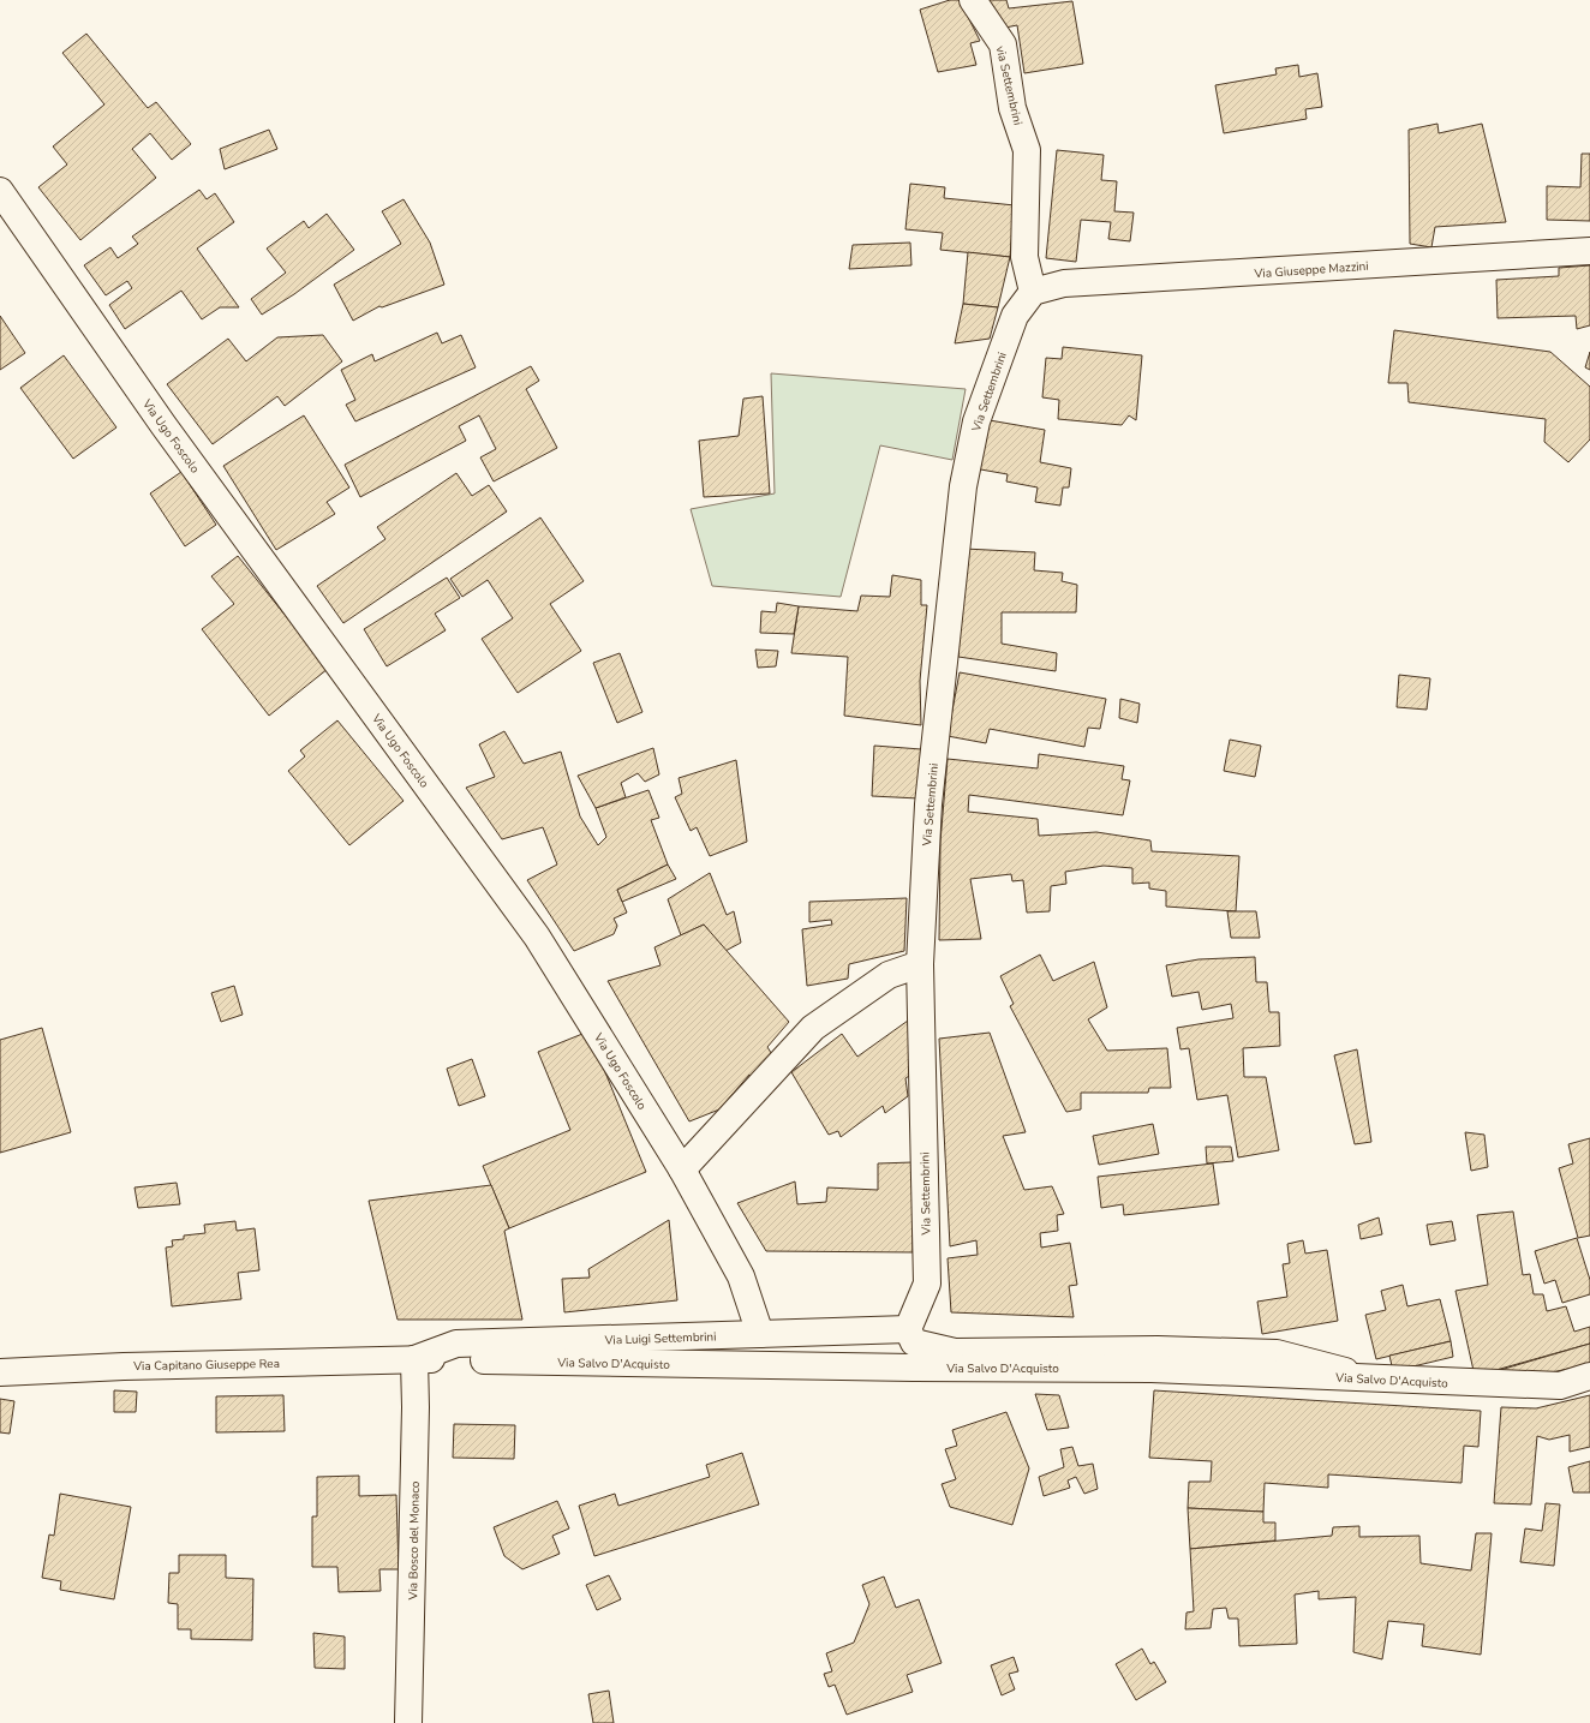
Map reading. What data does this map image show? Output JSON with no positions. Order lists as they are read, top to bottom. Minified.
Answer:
{"streets":{"street":["via Settembrini","Via Giuseppe Mazzini","Via Settembrini","Via Ugo Foscolo","Via Luigi Settembrini","Via Salvo D'Acquisto","Via Capitano Giuseppe Rea","Via Bosco del Monaco"]},"crossings":[["via Settembrini","Via Giuseppe Mazzini"],["via Settembrini","Via Settembrini"],["Via Giuseppe Mazzini","Via Settembrini"],["Via Settembrini","Via Luigi Settembrini"],["Via Ugo Foscolo","Via Luigi Settembrini"],["Via Luigi Settembrini","Via Salvo D'Acquisto"],["Via Luigi Settembrini","Via Capitano Giuseppe Rea"],["Via Luigi Settembrini","Via Bosco del Monaco"],["Via Salvo D'Acquisto","Via Capitano Giuseppe Rea"],["Via Salvo D'Acquisto","Via Bosco del Monaco"],["Via Capitano Giuseppe Rea","Via Bosco del Monaco"]]}
